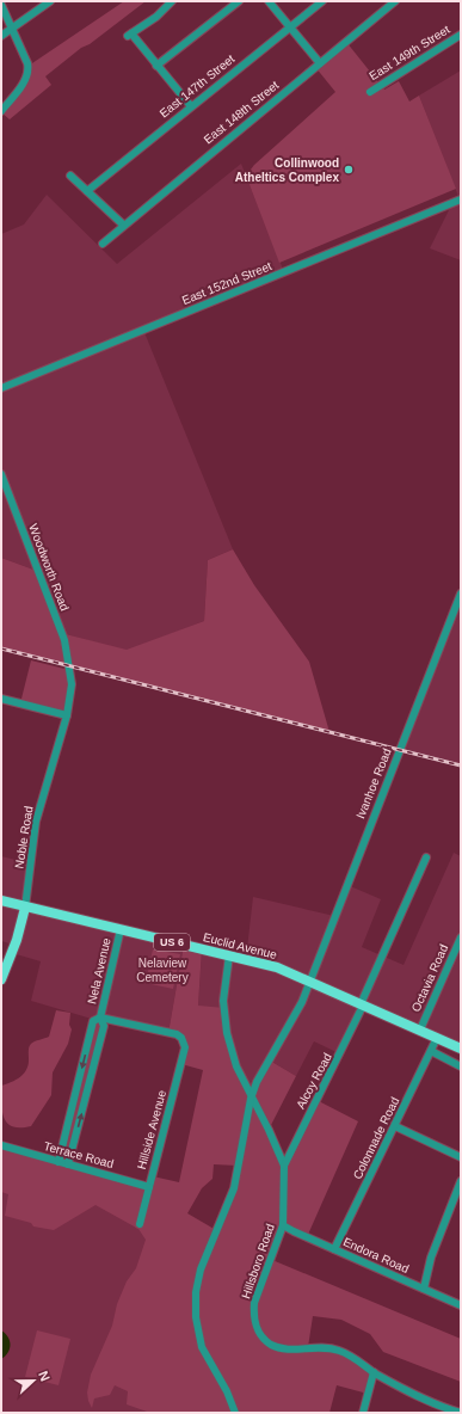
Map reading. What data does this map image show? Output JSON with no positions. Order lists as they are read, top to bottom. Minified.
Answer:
{"streets":{"main road":["Noble Road","US 6","Euclid Avenue"],"street":["East 149th Street","East 147th Street","East 148th Street","East 152nd Street","Woodworth Road","Ivanhoe Road","Nela Avenue","Octavia Road","Alcoy Road","Hillside Avenue","Colonnade Road","Terrace Road","Endora Road","Hillsboro Road"]},"crossings":[["Woodworth Road","Noble Road"],["Ivanhoe Road","Euclid Avenue"],["Ivanhoe Road","Hillsboro Road"],["Noble Road","Euclid Avenue"],["Euclid Avenue","Nela Avenue"],["Euclid Avenue","Octavia Road"],["Euclid Avenue","Alcoy Road"],["Euclid Avenue","Colonnade Road"],["Euclid Avenue","Hillsboro Road"],["Nela Avenue","Hillside Avenue"],["Nela Avenue","Terrace Road"],["Alcoy Road","Hillsboro Road"],["Hillside Avenue","Terrace Road"],["Colonnade Road","Endora Road"],["Endora Road","Hillsboro Road"]],"parks":["Nelaview Cemetery"],"places":["Collinwood Atheltics Complex"],"north":"right"}
